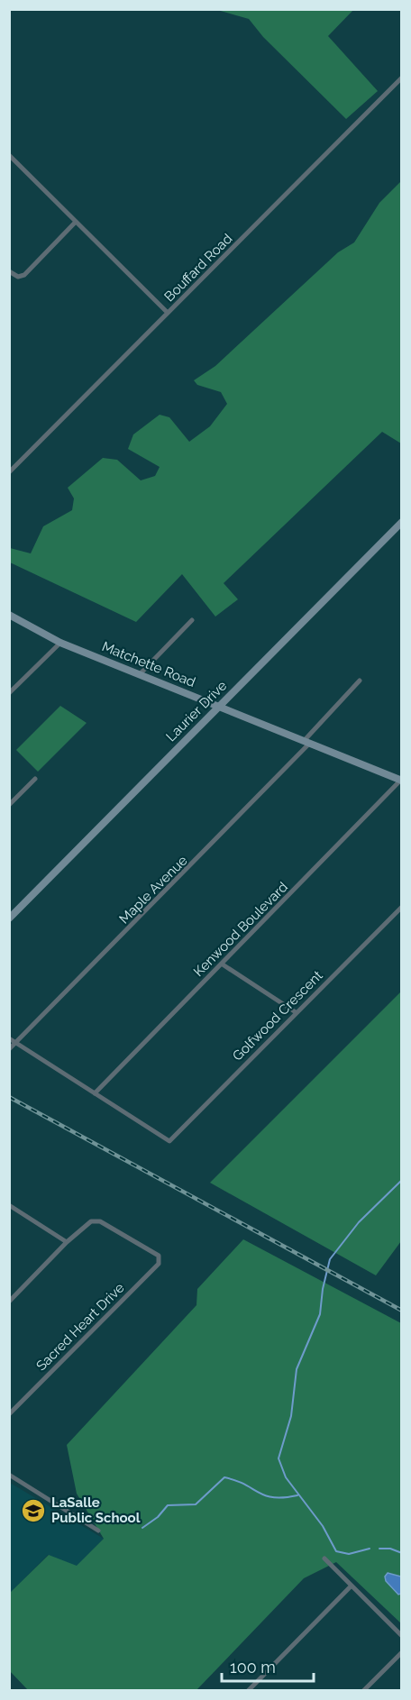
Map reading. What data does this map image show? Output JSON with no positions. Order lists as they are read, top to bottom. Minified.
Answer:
{"streets":{"street":["Bouffard Road","Matchette Road","Laurier Drive","Maple Avenue","Kenwood Boulevard","Golfwood Crescent","Sacred Heart Drive"]},"crossings":[["Matchette Road","Laurier Drive"],["Matchette Road","Maple Avenue"],["Matchette Road","Kenwood Boulevard"],["Kenwood Boulevard","Golfwood Crescent"]],"places":{"school or university":["LaSalle Public School"]},"scale_bar":"100 m"}
